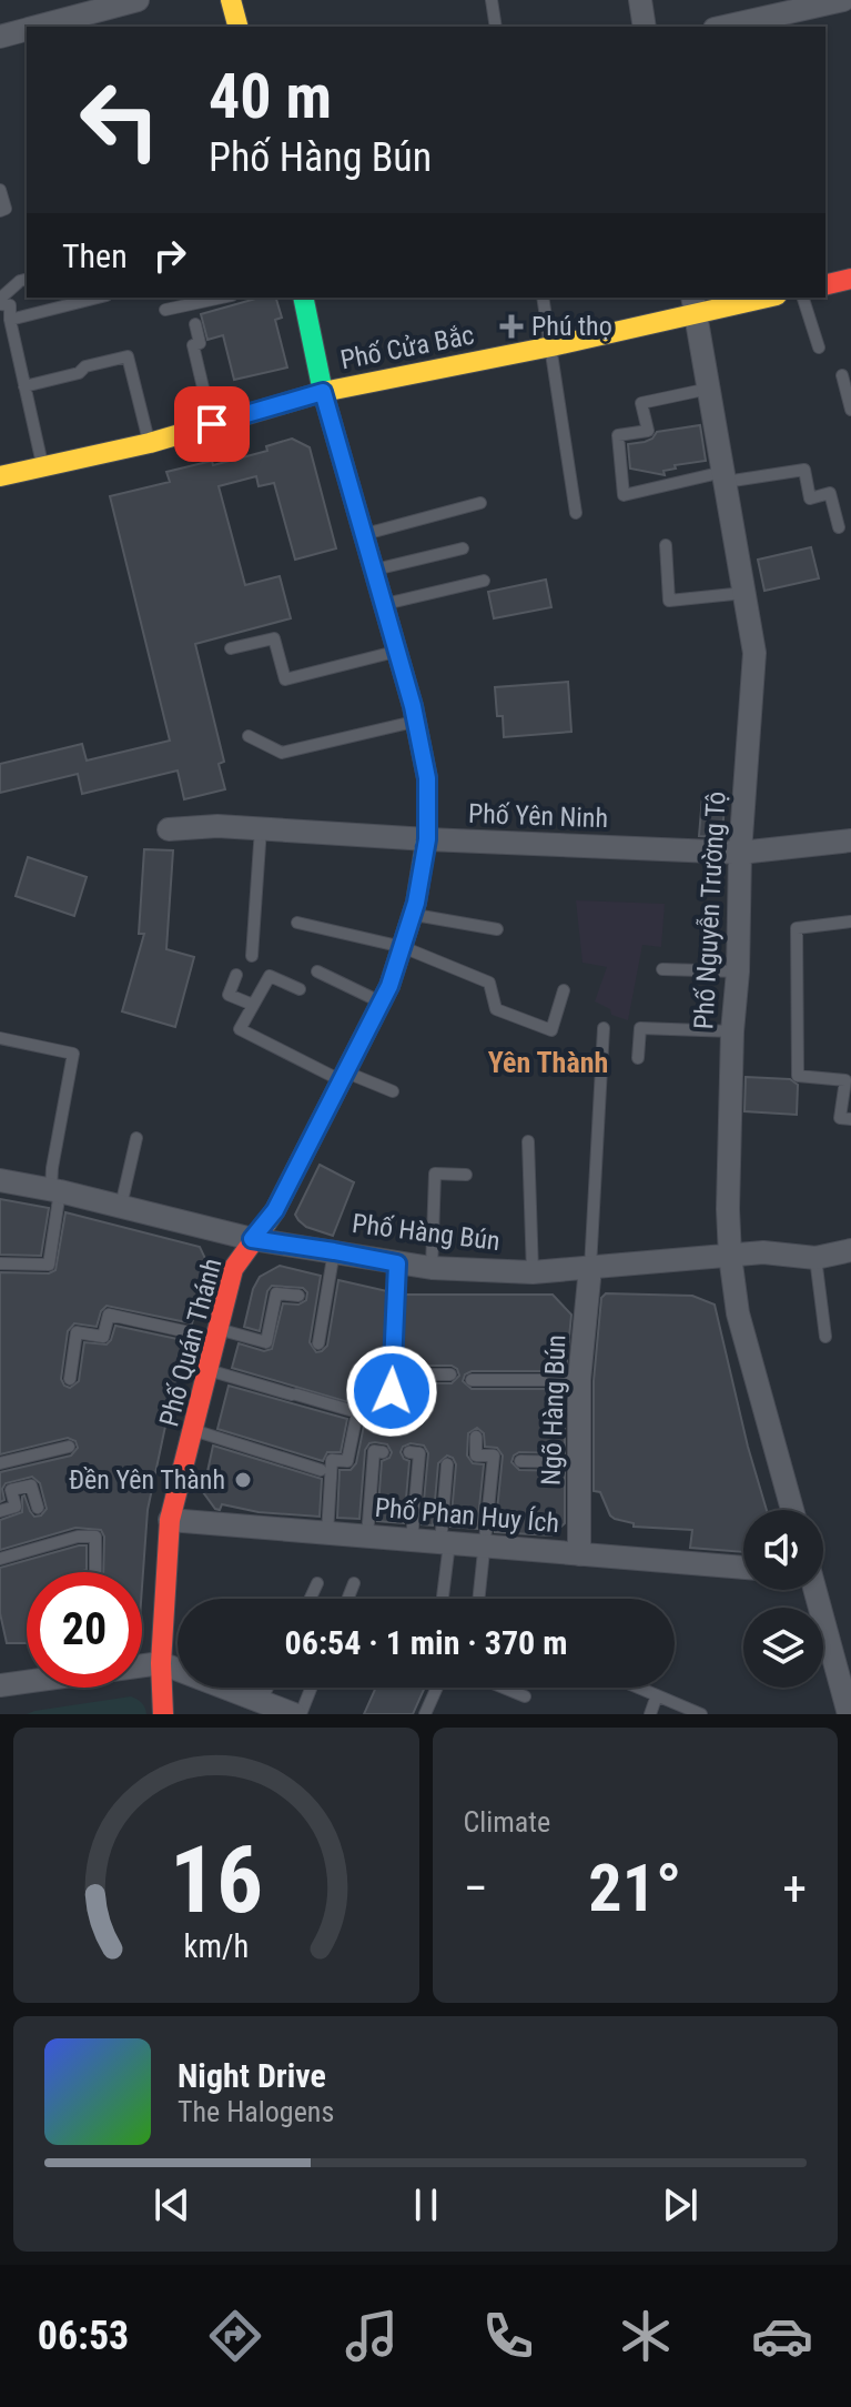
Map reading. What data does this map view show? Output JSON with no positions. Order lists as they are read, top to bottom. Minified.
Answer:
{"streets":{"main road":["Phố Cửa Bắc","Phố Quán Thánh"],"street":["Phố Yên Ninh","Phố Nguyễn Trường Tộ","Phố Hàng Bún","Ngõ Hàng Bún","Phố Phan Huy Ích"]},"crossings":[["Phố Cửa Bắc","Phố Nguyễn Trường Tộ"],["Phố Cửa Bắc","Phố Quán Thánh"],["Phố Yên Ninh","Phố Nguyễn Trường Tộ"],["Phố Yên Ninh","Phố Quán Thánh"],["Phố Nguyễn Trường Tộ","Phố Hàng Bún"],["Phố Hàng Bún","Phố Quán Thánh"],["Phố Hàng Bún","Ngõ Hàng Bún"],["Phố Quán Thánh","Phố Phan Huy Ích"],["Ngõ Hàng Bún","Phố Phan Huy Ích"]],"districts":["Yên Thành"],"places":{"health":["Phú thọ"],"other":["Đền Yên Thành"]},"page":{"turn":["40 m","Phố Hàng Bún"],"then":"Then","limit":"20","trip":"06:54 · 1 min · 370 m","tile":"Climate","heat":["−","21°","+"],"song":["Night Drive","The Halogens"],"tabs":"06:53","gauge":["16","km/h"]}}
